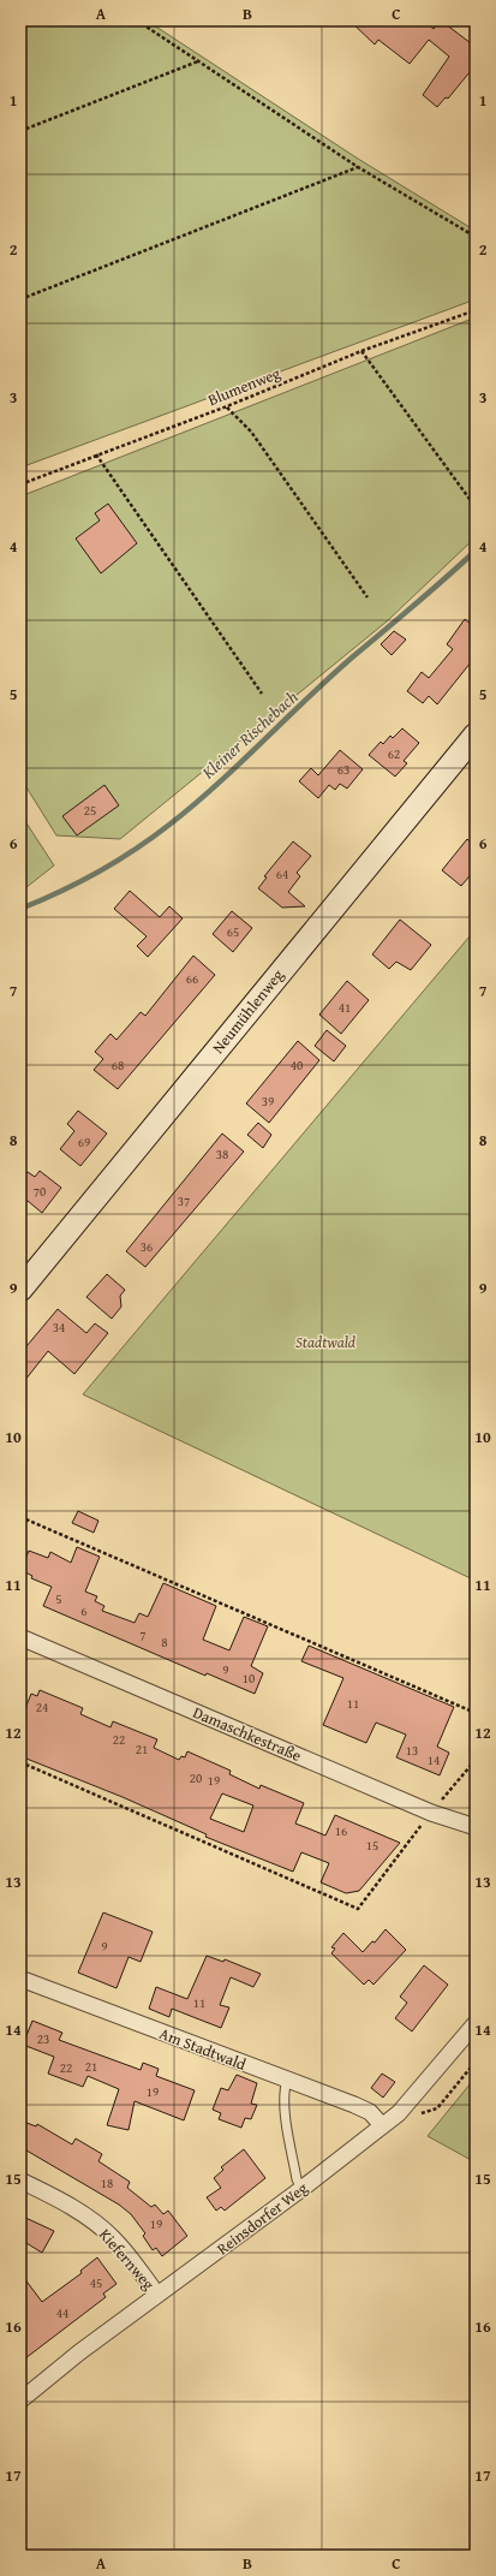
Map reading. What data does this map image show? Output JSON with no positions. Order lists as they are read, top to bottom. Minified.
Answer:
{"streets":{"street":["Neumühlenweg","Damaschkestraße","Am Stadtwald","Reinsdorfer Weg","Kiefernweg"],"path":["Blumenweg"]},"crossings":[["Am Stadtwald","Reinsdorfer Weg"],["Reinsdorfer Weg","Kiefernweg"]],"water":["Kleiner Rischebach"],"parks":["Stadtwald"],"house_numbers":["62","63","25","64","65","66","41","68","40","39","69","38","70","37","36","34","5","6","7","8","9","10","11","24","22","21","13","14","20","19","16","15","9","11","23","21","22","19","18","19","45","44"],"grid":{"columns":["A","B","C"],"rows":["1","2","3","4","5","6","7","8","9","10","11","12","13","14","15","16","17"]}}
